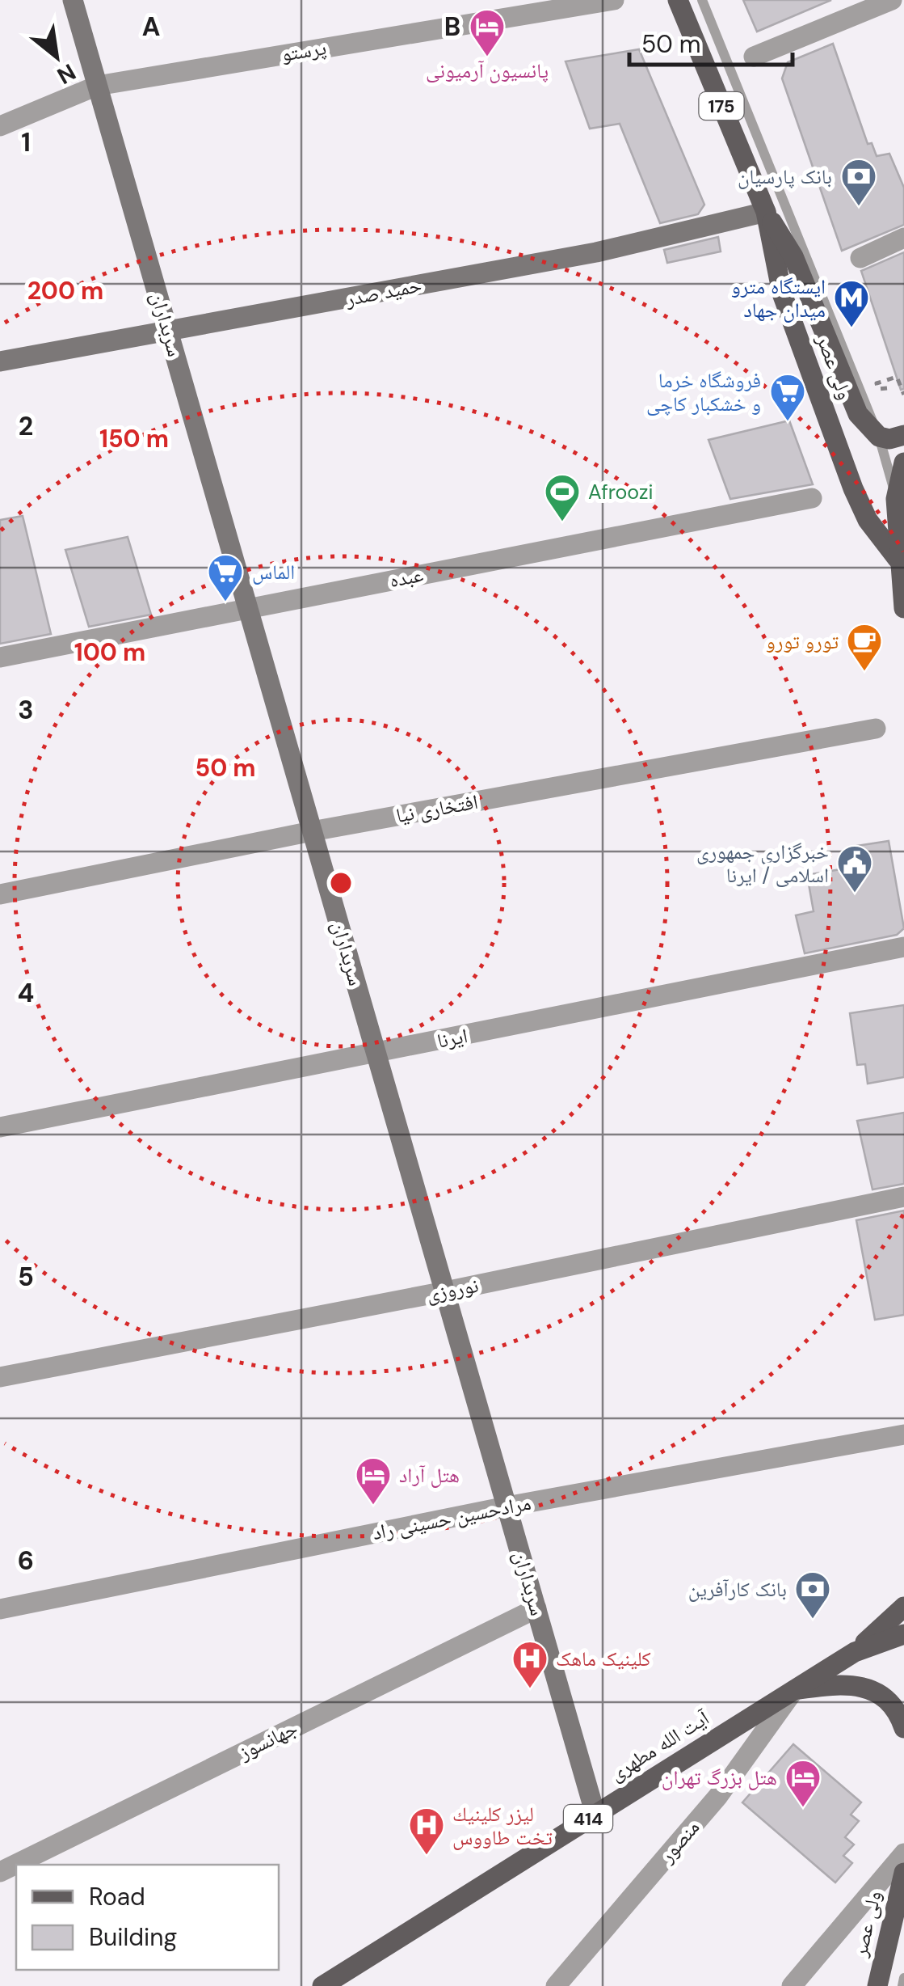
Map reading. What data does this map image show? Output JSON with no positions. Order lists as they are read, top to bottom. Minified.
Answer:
{"streets":{"main road":["175","ولی عصر","آیت الله مطهری","414"],"street":["پرستو","حمید صدر","سربداران","عبده","افتخاری نیا","ايرنا","نوروزی","مرادحسین حسینی راد","جهانسوز","منصور"]},"crossings":[["پرستو","سربداران"],["حمید صدر","سربداران"],["حمید صدر","ولی عصر"],["سربداران","عبده"],["سربداران","افتخاری نیا"],["سربداران","ايرنا"],["سربداران","نوروزی"],["سربداران","مرادحسین حسینی راد"],["سربداران","جهانسوز"],["سربداران","آیت الله مطهری"],["آیت الله مطهری","منصور"]],"places":{"hotel":["پانسیون آرمیونی","هتل آراد","هتل بزرگ تهران"],"bank":["بانک پارسیان","بانک کارآفرین"],"metro station":["ایستگاه مترو میدان جهاد"],"supermarket":["فروشگاه خرما و خشکبار کاچی","الماس"],"sports":["Afroozi"],"cafe":["تورو تورو"],"public building":["خبرگزاری جمهوری اسلامی / ایرنا"],"hospital":["کلینیک ماهک","ليزر كلينيك تخت طاووس"]},"legend":["Road","Building"],"scale_bar":"50 m","north":"bottom right","grid":{"columns":["A","B"],"rows":["1","2","3","4","5","6"]},"rings":["200 m","150 m","100 m","50 m"]}
